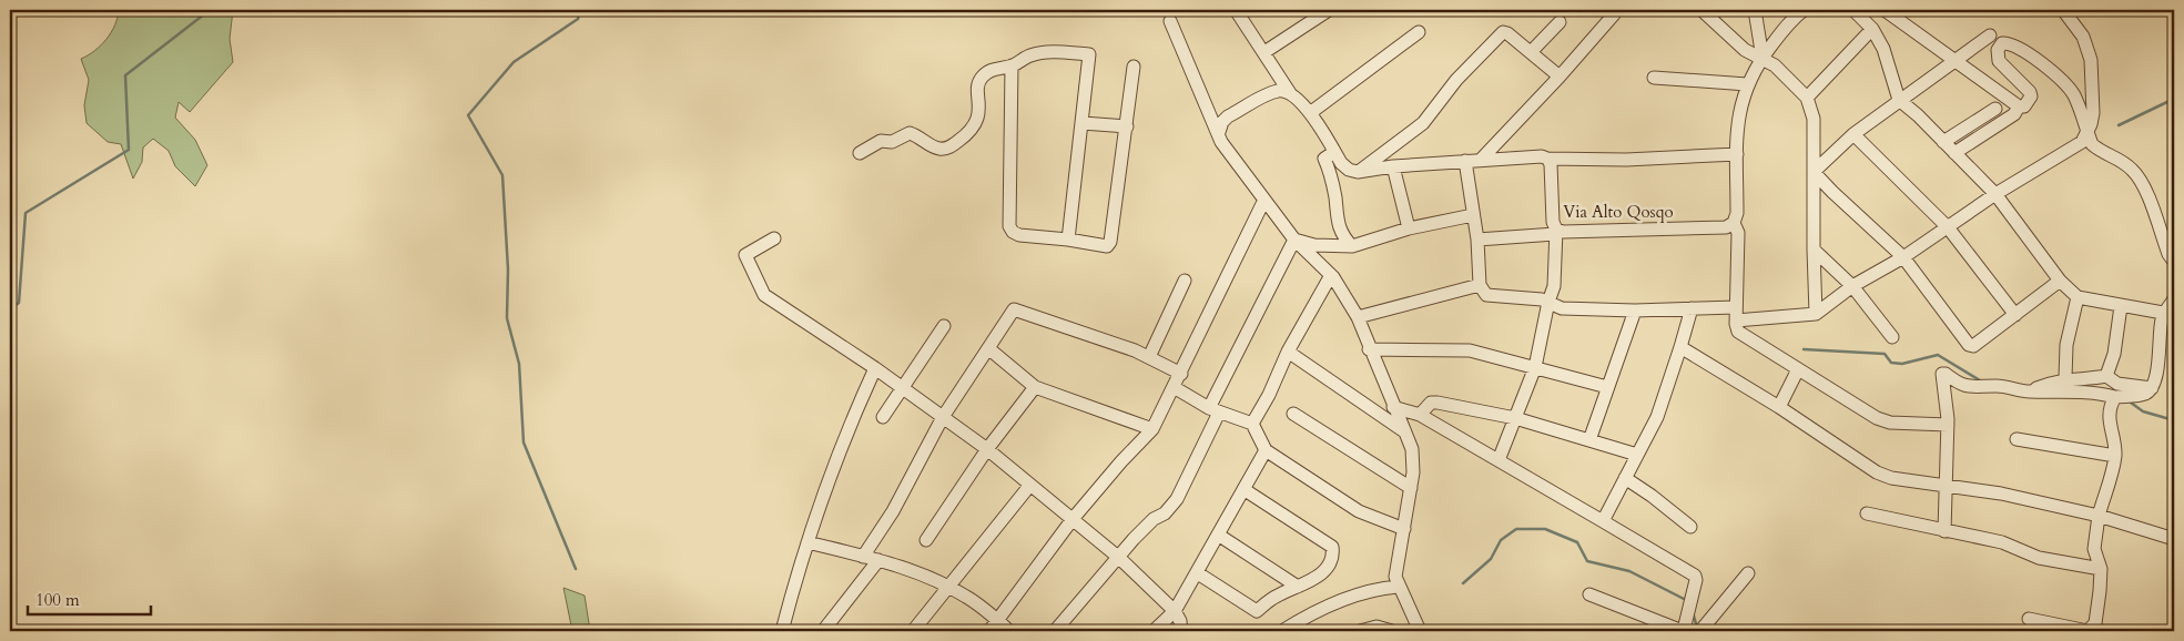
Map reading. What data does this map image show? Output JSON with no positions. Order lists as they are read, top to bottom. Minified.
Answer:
{"streets":{"street":["Via Alto Qosqo"]},"scale_bar":"100 m"}
